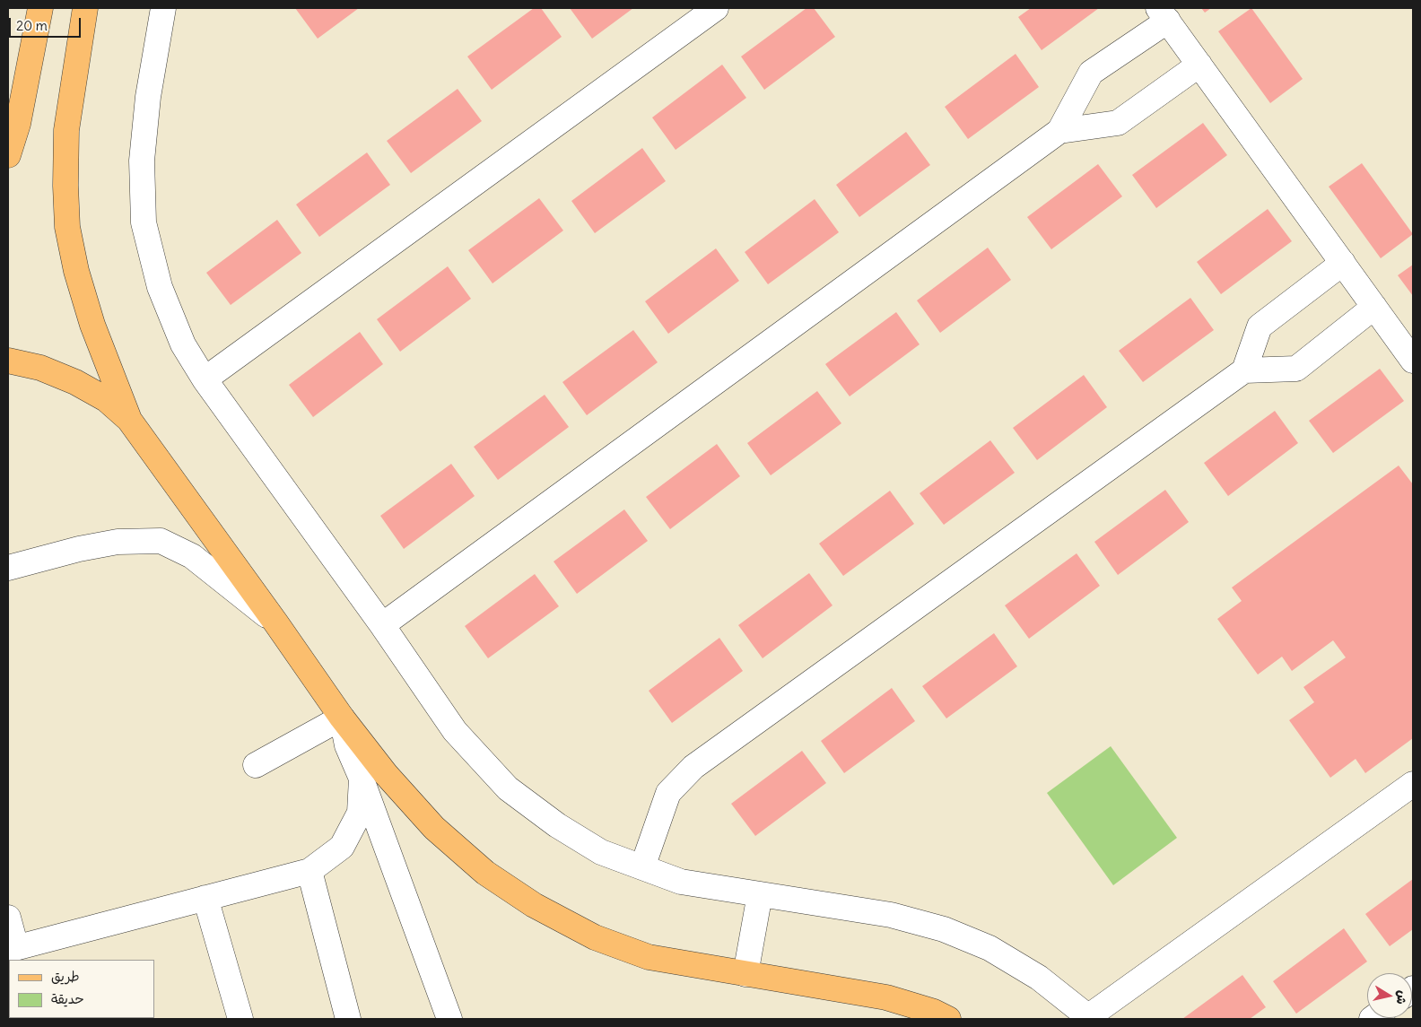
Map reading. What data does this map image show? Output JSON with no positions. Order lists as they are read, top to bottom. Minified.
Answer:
{"legend":["طريق","حديقة"],"scale_bar":"20 m","north":"right"}
